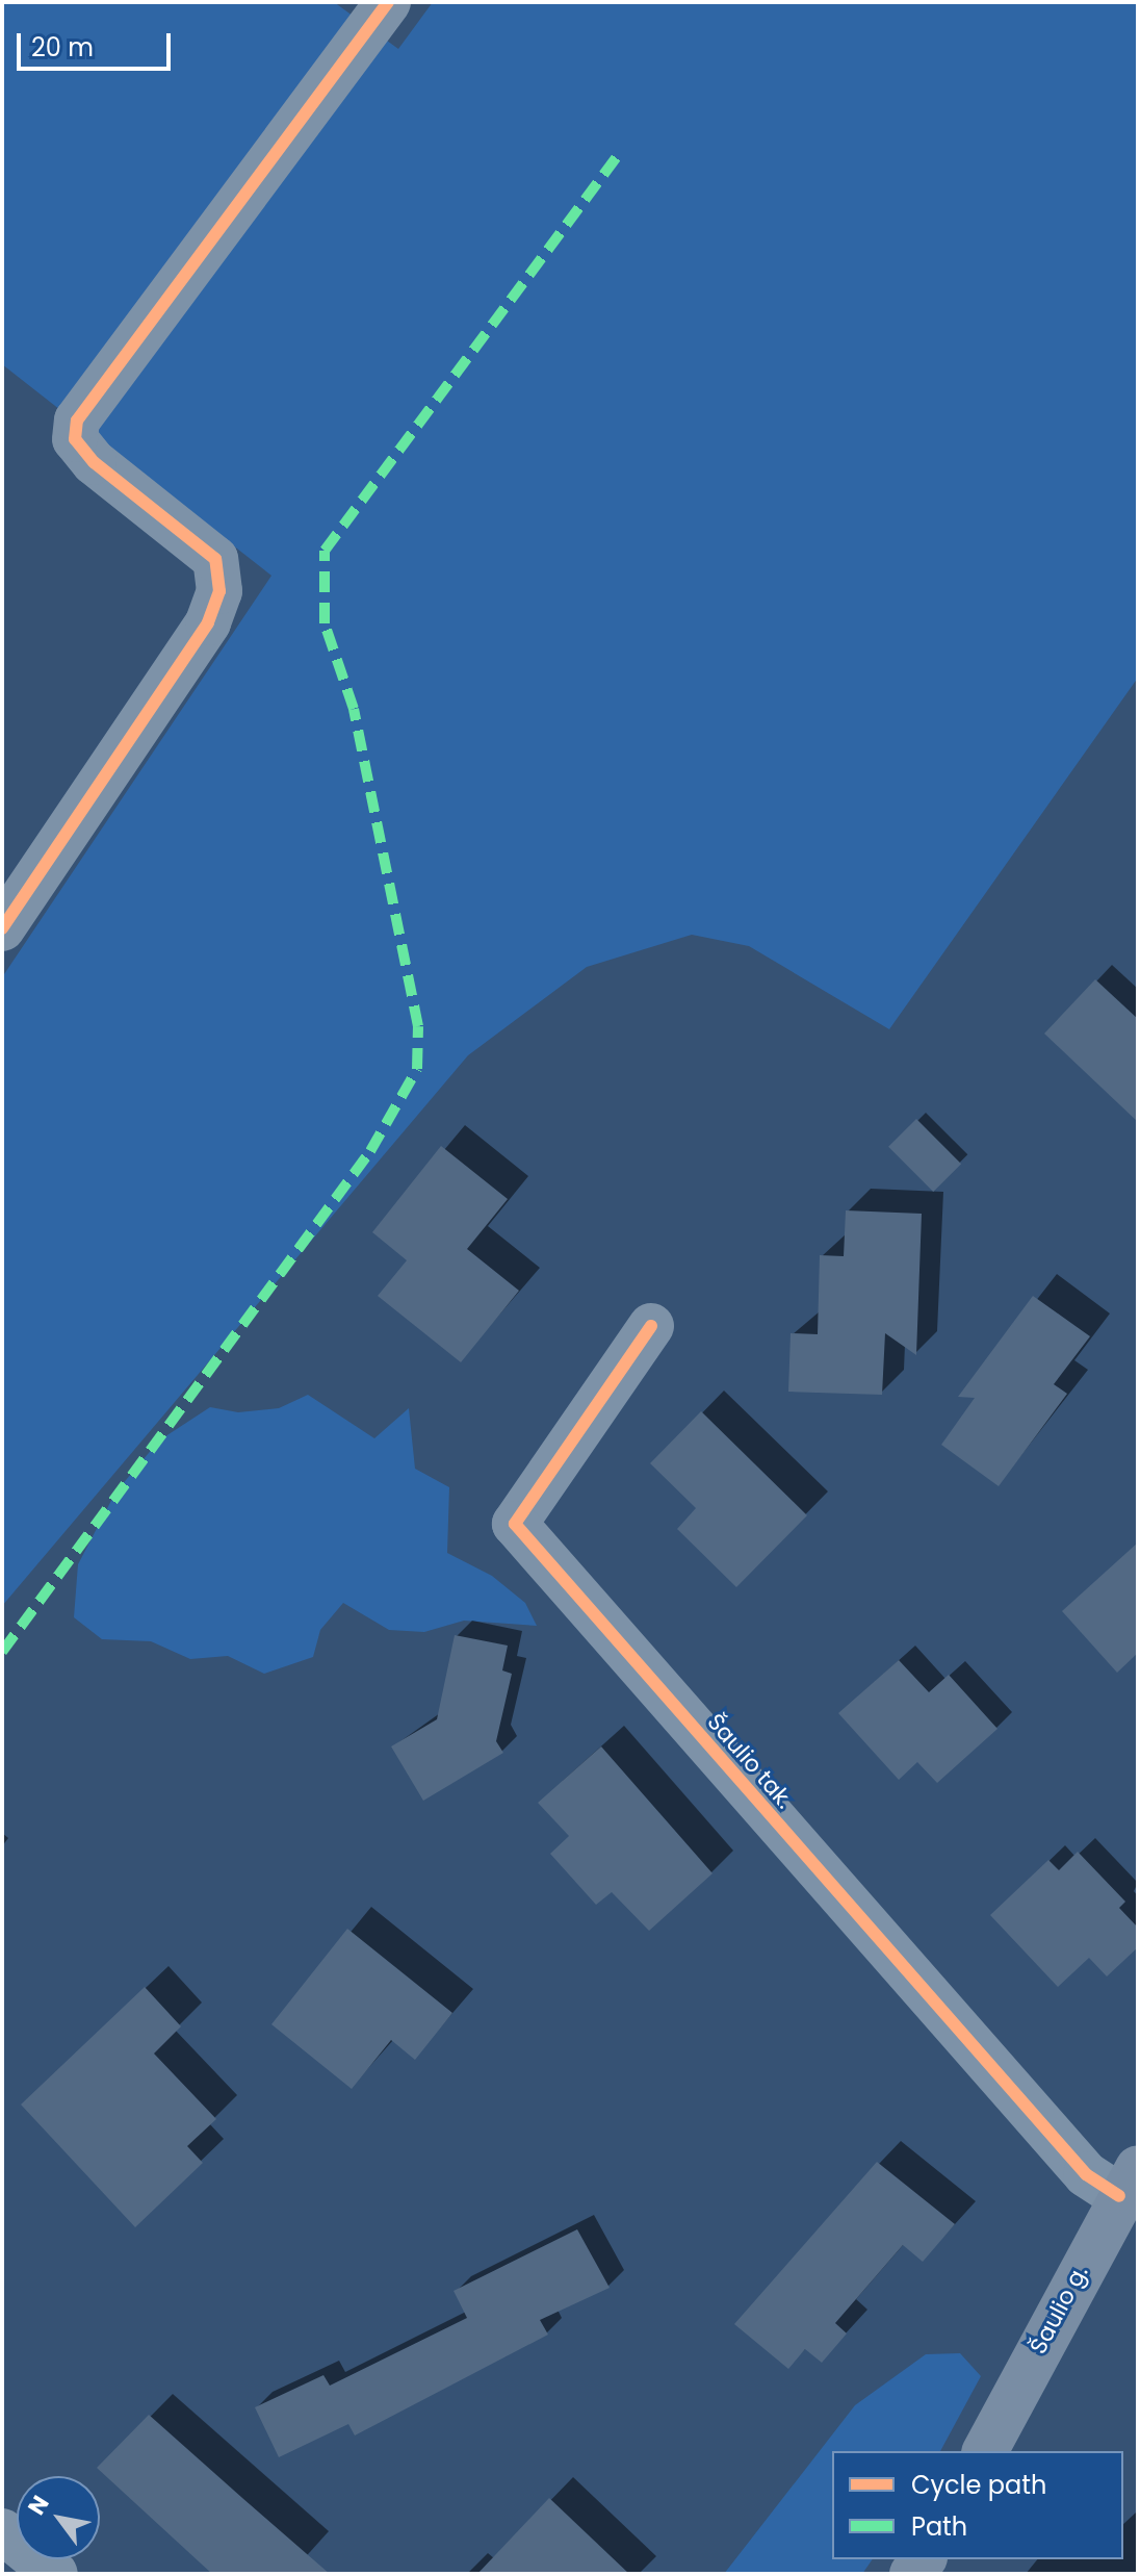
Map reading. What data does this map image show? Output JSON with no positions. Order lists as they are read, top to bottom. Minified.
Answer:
{"streets":{"street":["Šaulio tak.","Šaulio g."]},"crossings":[["Šaulio tak.","Šaulio g."]],"legend":["Cycle path","Path"],"scale_bar":"20 m","north":"top left"}
